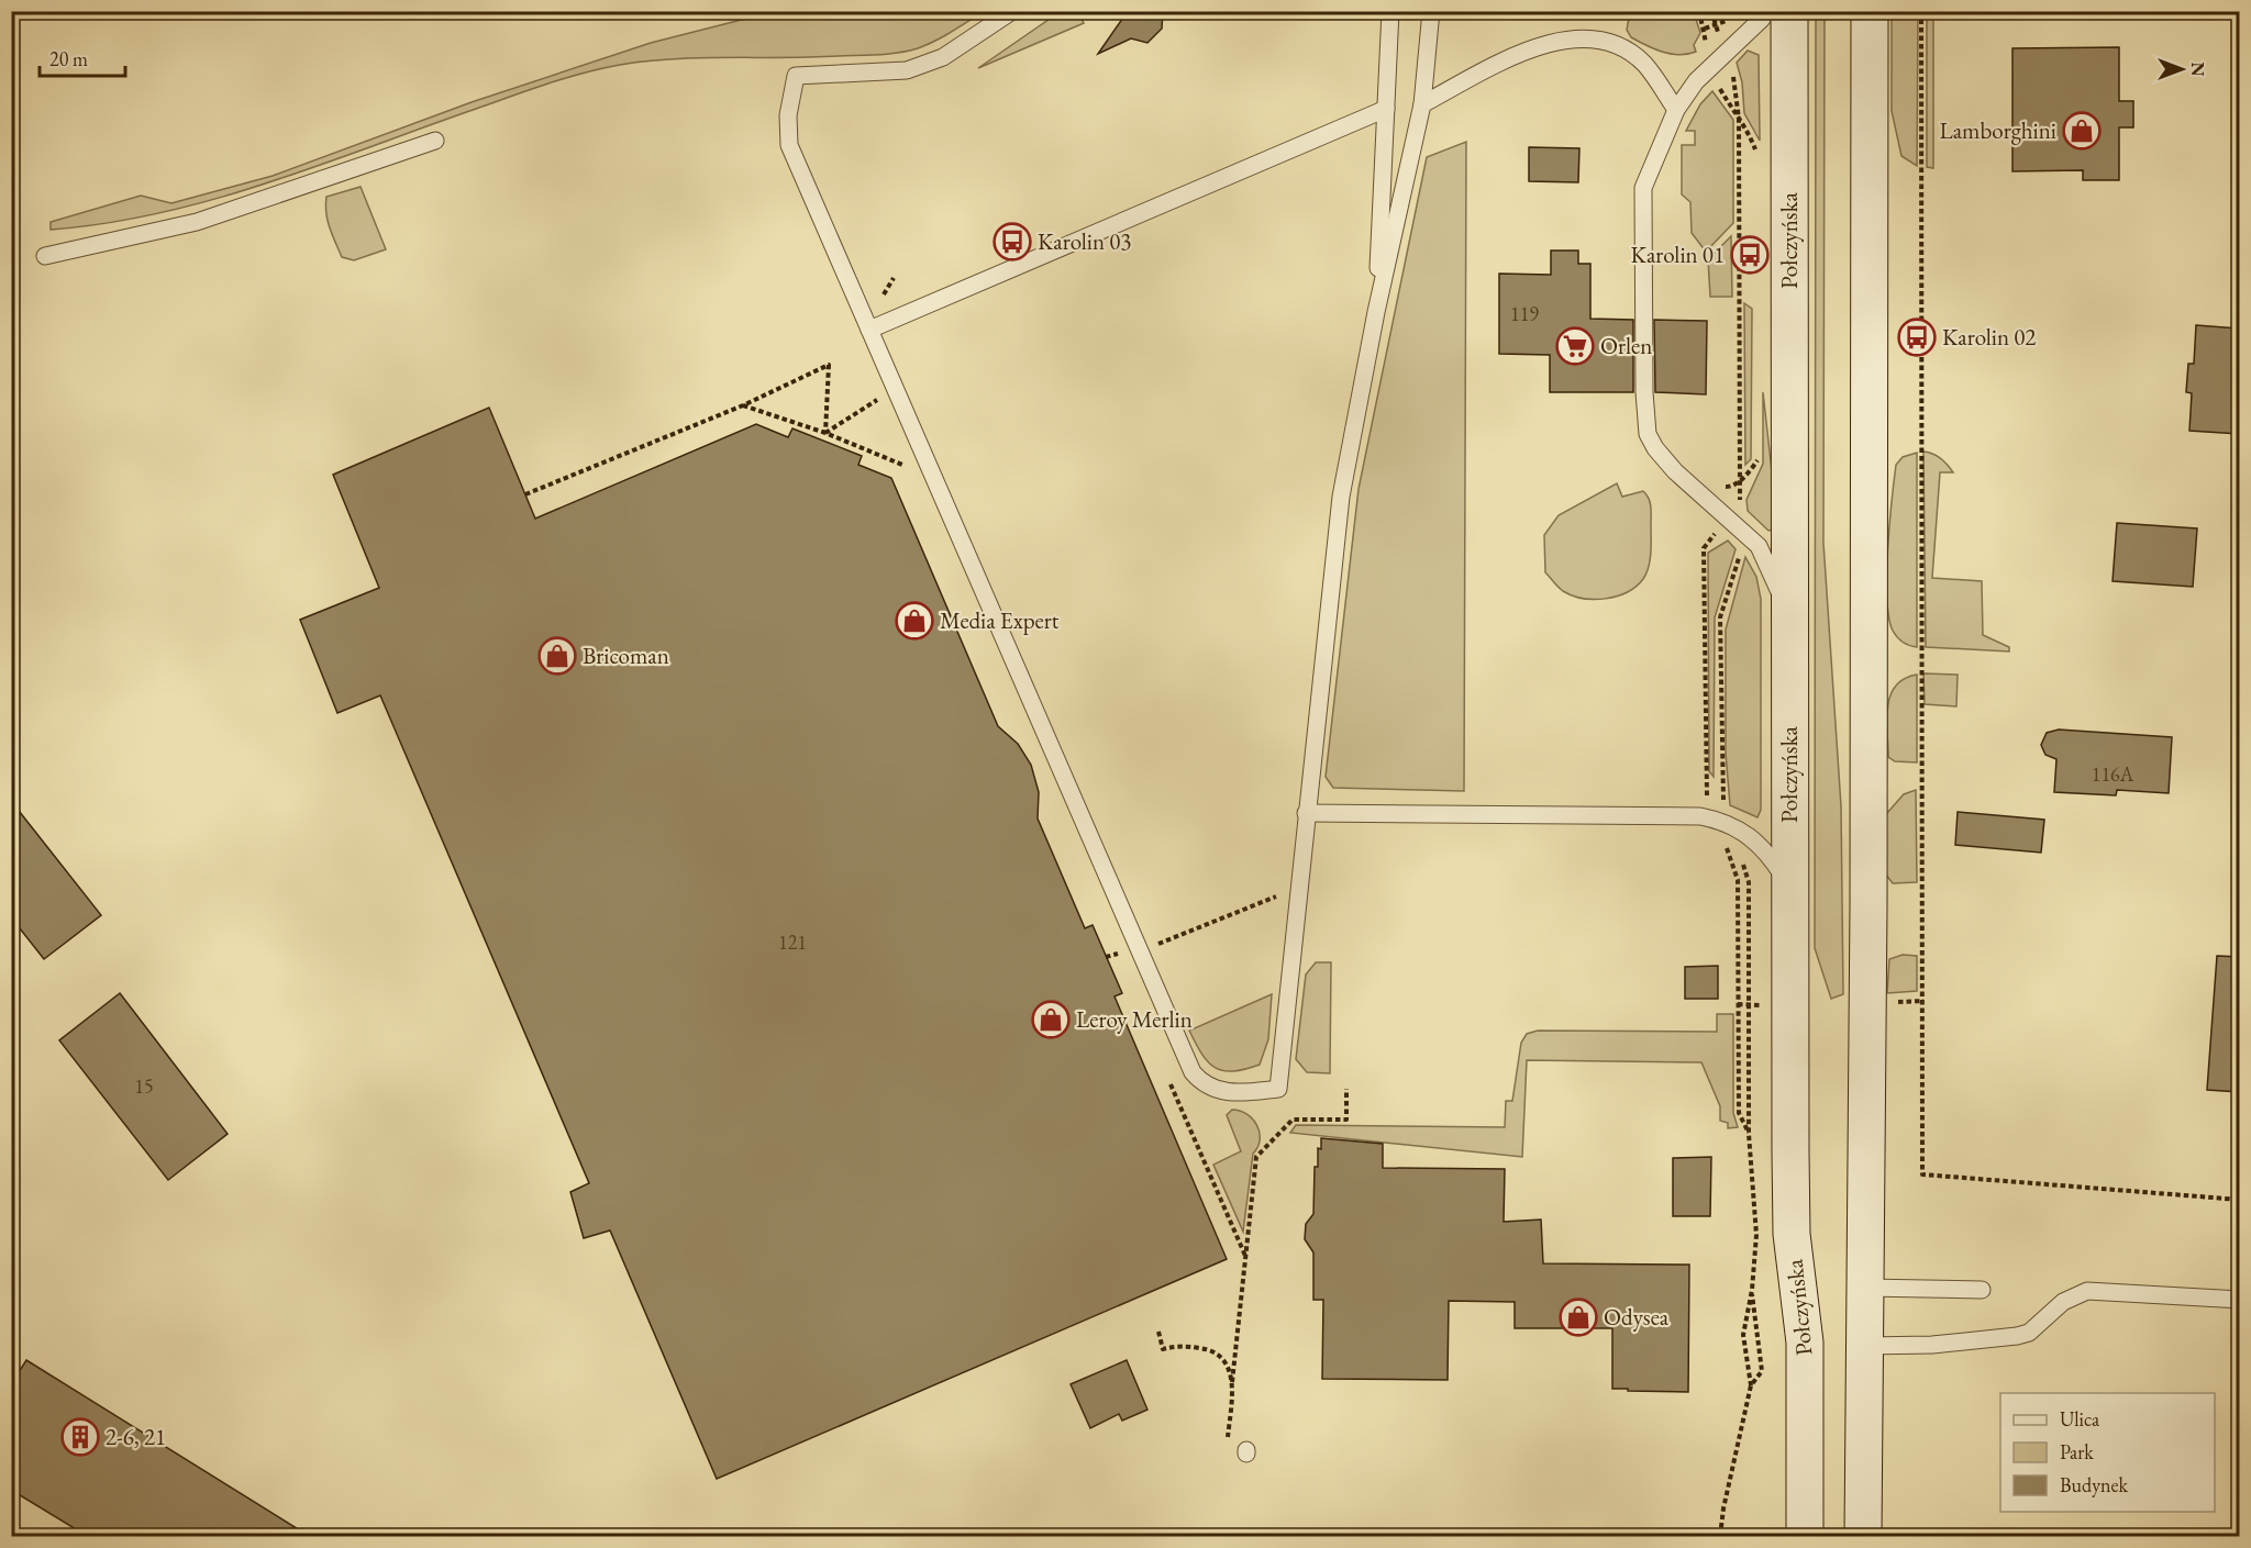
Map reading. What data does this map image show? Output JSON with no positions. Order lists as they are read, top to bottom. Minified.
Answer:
{"streets":{"main road":["Połczyńska"]},"places":{"shop":["Lamborghini","Media Expert","Bricoman","Leroy Merlin","Odysea"],"bus stop":["Karolin 03","Karolin 01","Karolin 02"],"supermarket":["Orlen"],"building":["2-6, 21"]},"house_numbers":["119","116A","121","15"],"legend":["Ulica","Park","Budynek"],"scale_bar":"20 m","north":"right"}
